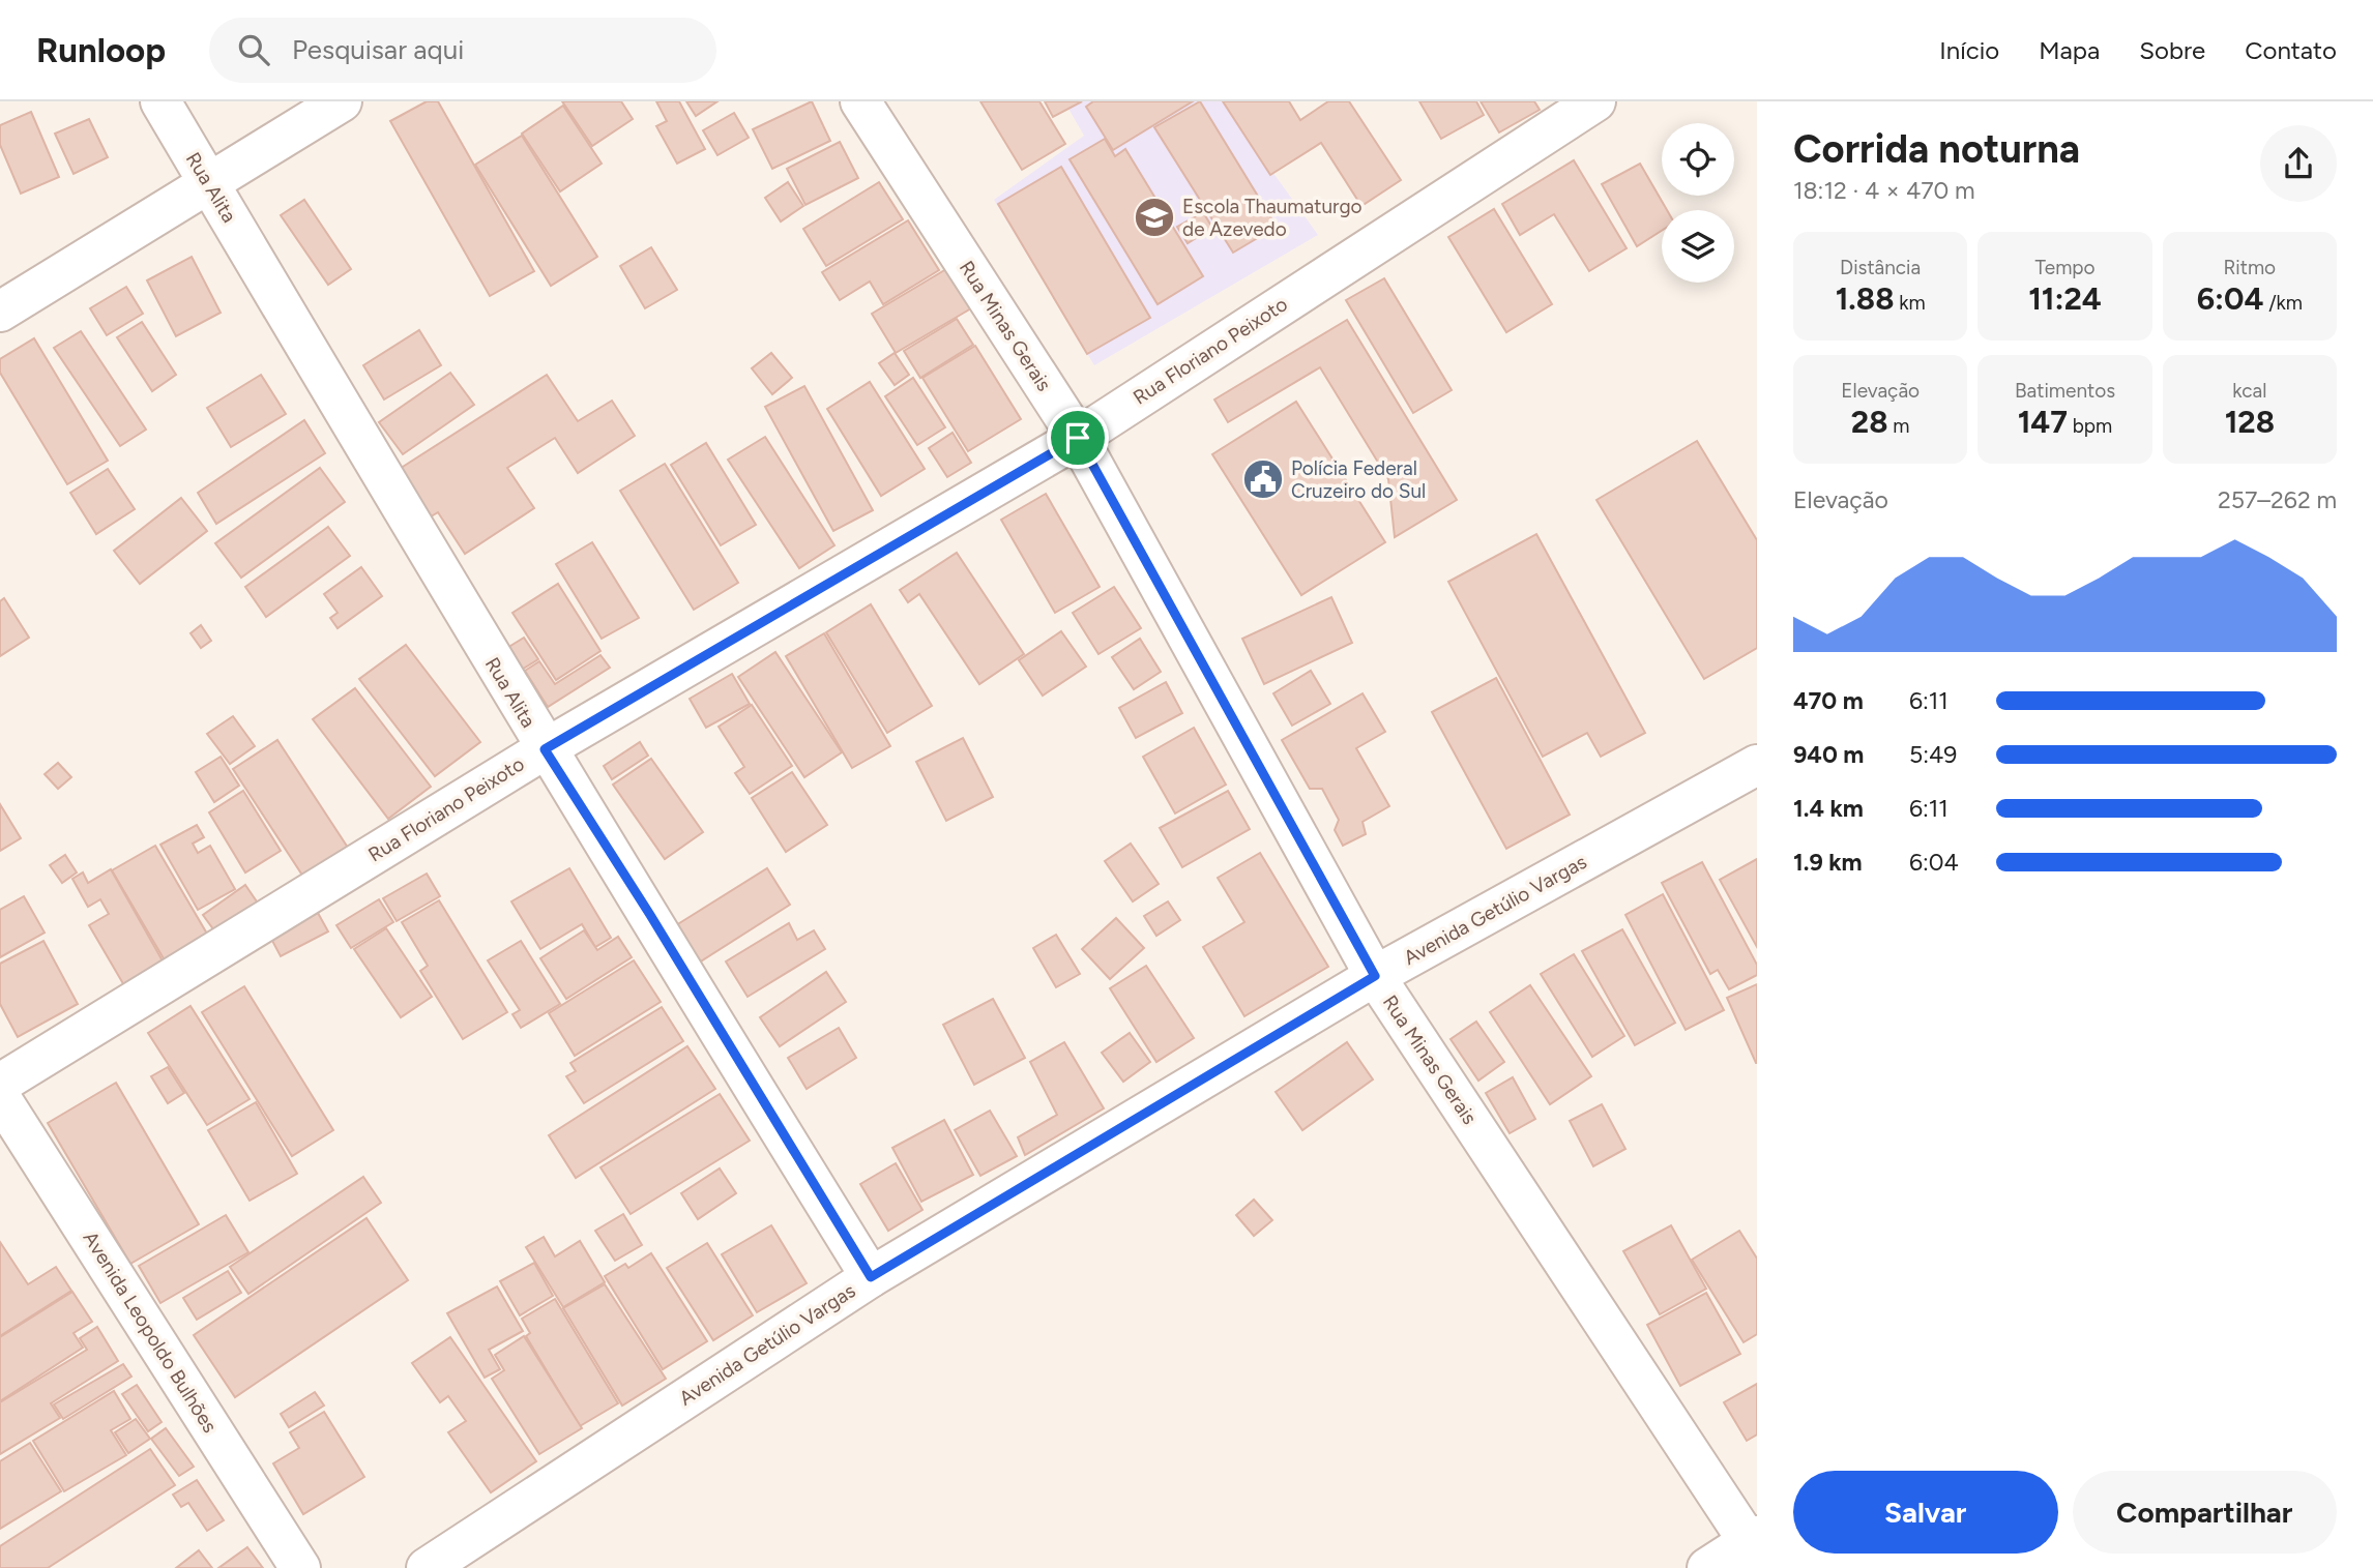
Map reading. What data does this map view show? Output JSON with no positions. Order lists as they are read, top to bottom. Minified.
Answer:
{"streets":{"street":["Rua Alita","Rua Minas Gerais","Rua Floriano Peixoto","Avenida Getúlio Vargas","Avenida Leopoldo Bulhões"]},"crossings":[["Rua Alita","Rua Floriano Peixoto"],["Rua Alita","Avenida Getúlio Vargas"],["Rua Minas Gerais","Rua Floriano Peixoto"],["Rua Minas Gerais","Avenida Getúlio Vargas"]],"places":{"school or university":["Escola Thaumaturgo de Azevedo"],"public building":["Polícia Federal Cruzeiro do Sul"]},"page":{"header":"Runloop","search":"Pesquisar aqui","nav":["Início","Mapa","Sobre","Contato"],"heading":["Corrida noturna","18:12 · 4 × 470 m"],"stats":[["Distância","1.88 km"],["Tempo","11:24"],["Ritmo","6:04 /km"],["Elevação","28 m"],["Batimentos","147 bpm"],["kcal","128"]],"chart":["Elevação","257–262 m"],"list":[{"name":"470 m","note":"6:11"},{"name":"940 m","note":"5:49"},{"name":"1.4 km","note":"6:11"},{"name":"1.9 km","note":"6:04"}],"buttons":["Salvar","Compartilhar"]}}
